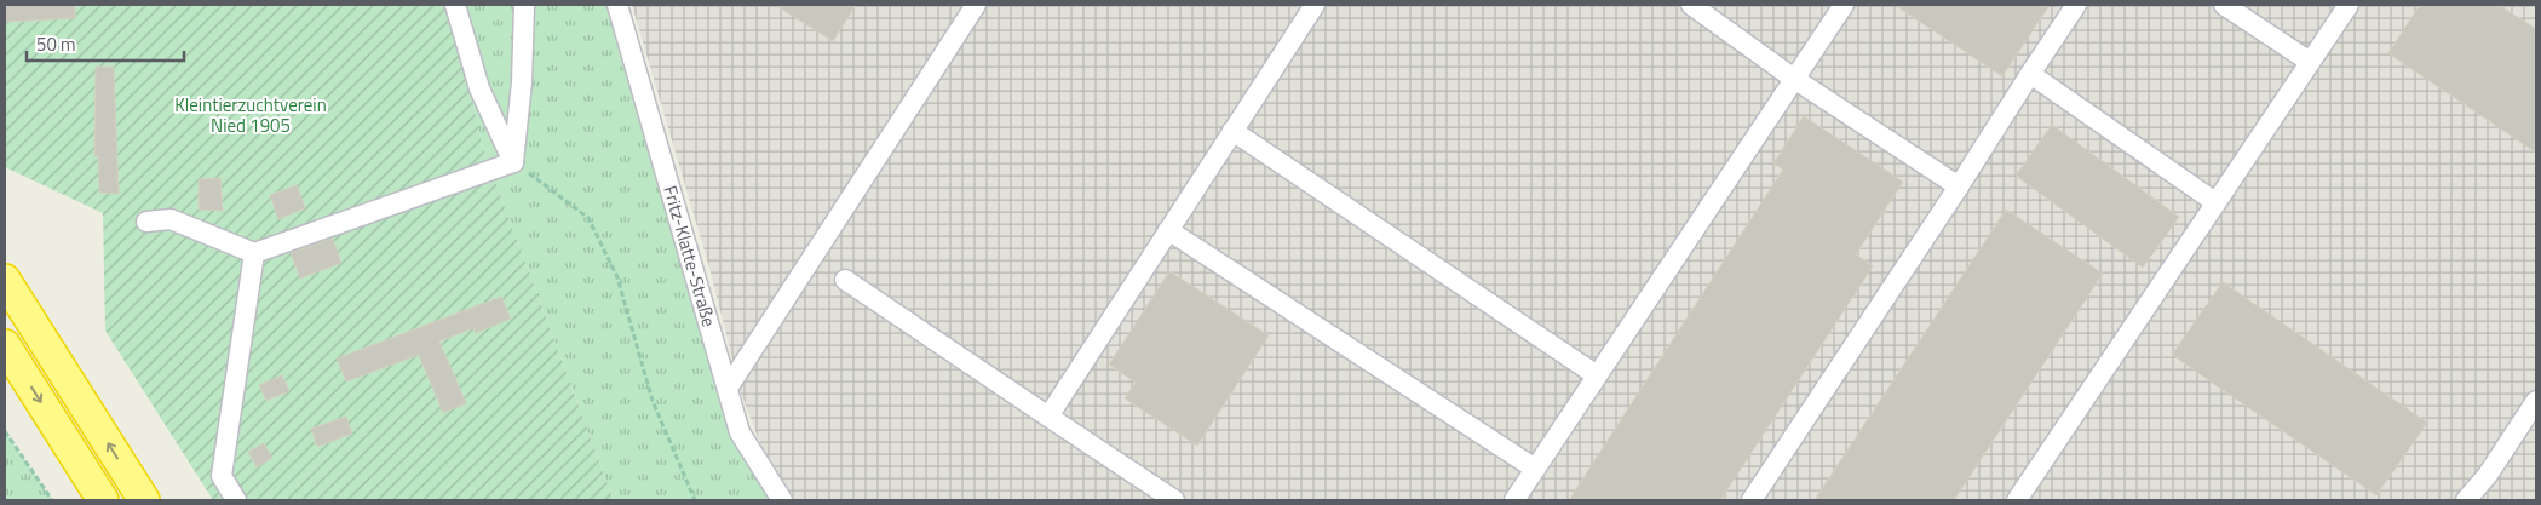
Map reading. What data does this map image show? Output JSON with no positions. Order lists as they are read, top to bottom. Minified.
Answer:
{"streets":{"street":["Fritz-Klatte-Straße"]},"parks":["Kleintierzuchtverein Nied 1905"],"scale_bar":"50 m"}
